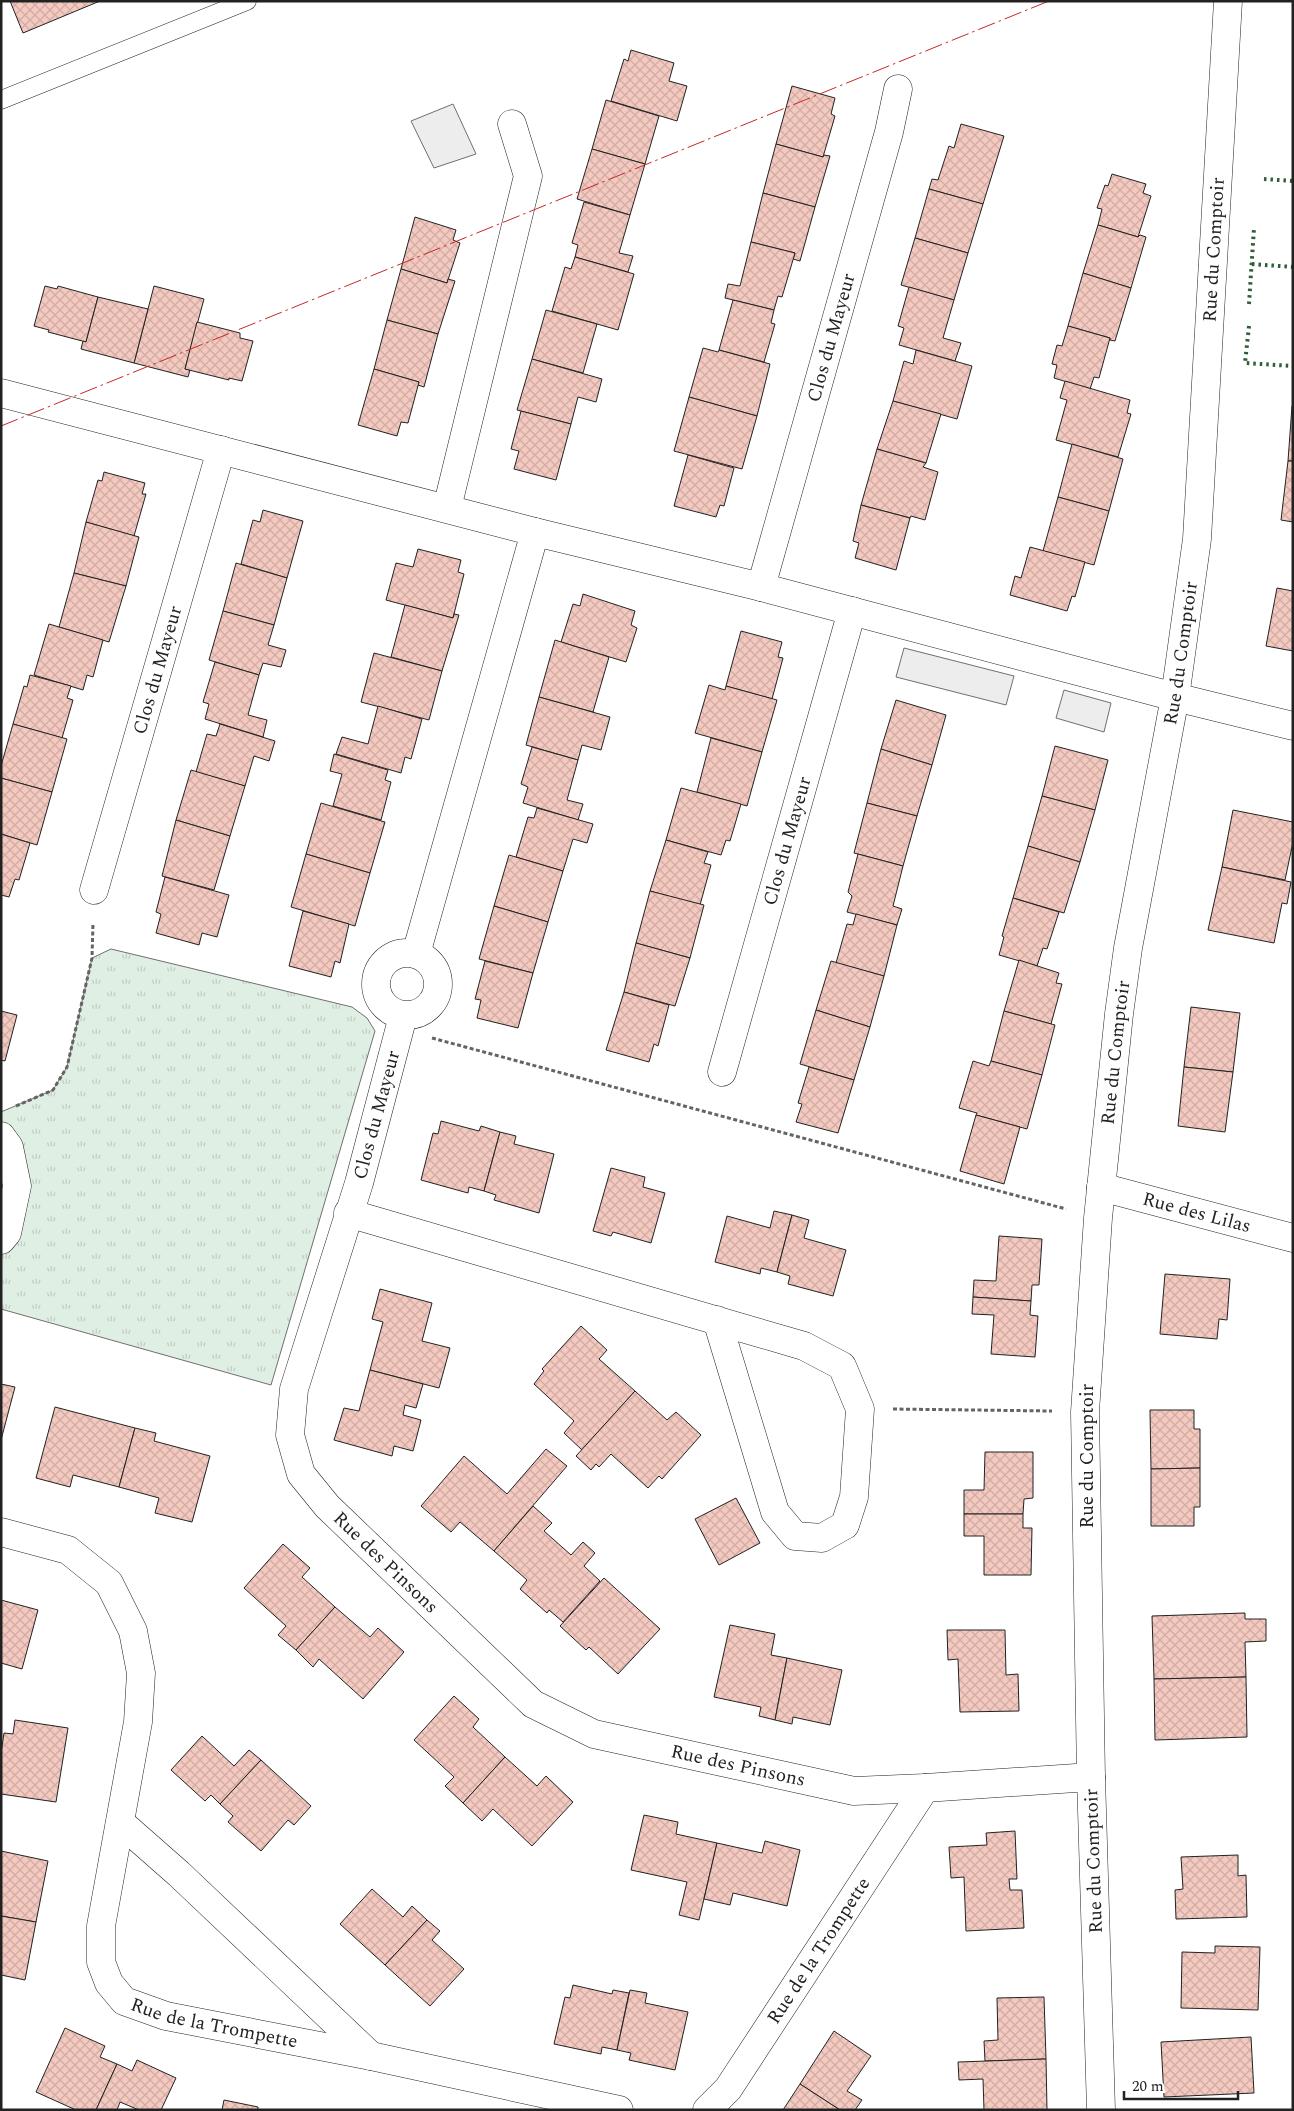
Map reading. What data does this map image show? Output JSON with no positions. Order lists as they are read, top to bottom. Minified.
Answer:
{"streets":{"street":["Rue du Comptoir","Clos du Mayeur","Rue des Lilas","Rue des Pinsons","Rue de la Trompette"]},"crossings":[["Rue du Comptoir","Rue des Lilas"],["Rue du Comptoir","Rue des Pinsons"],["Clos du Mayeur","Rue des Pinsons"],["Rue des Pinsons","Rue de la Trompette"]],"scale_bar":"20 m"}
